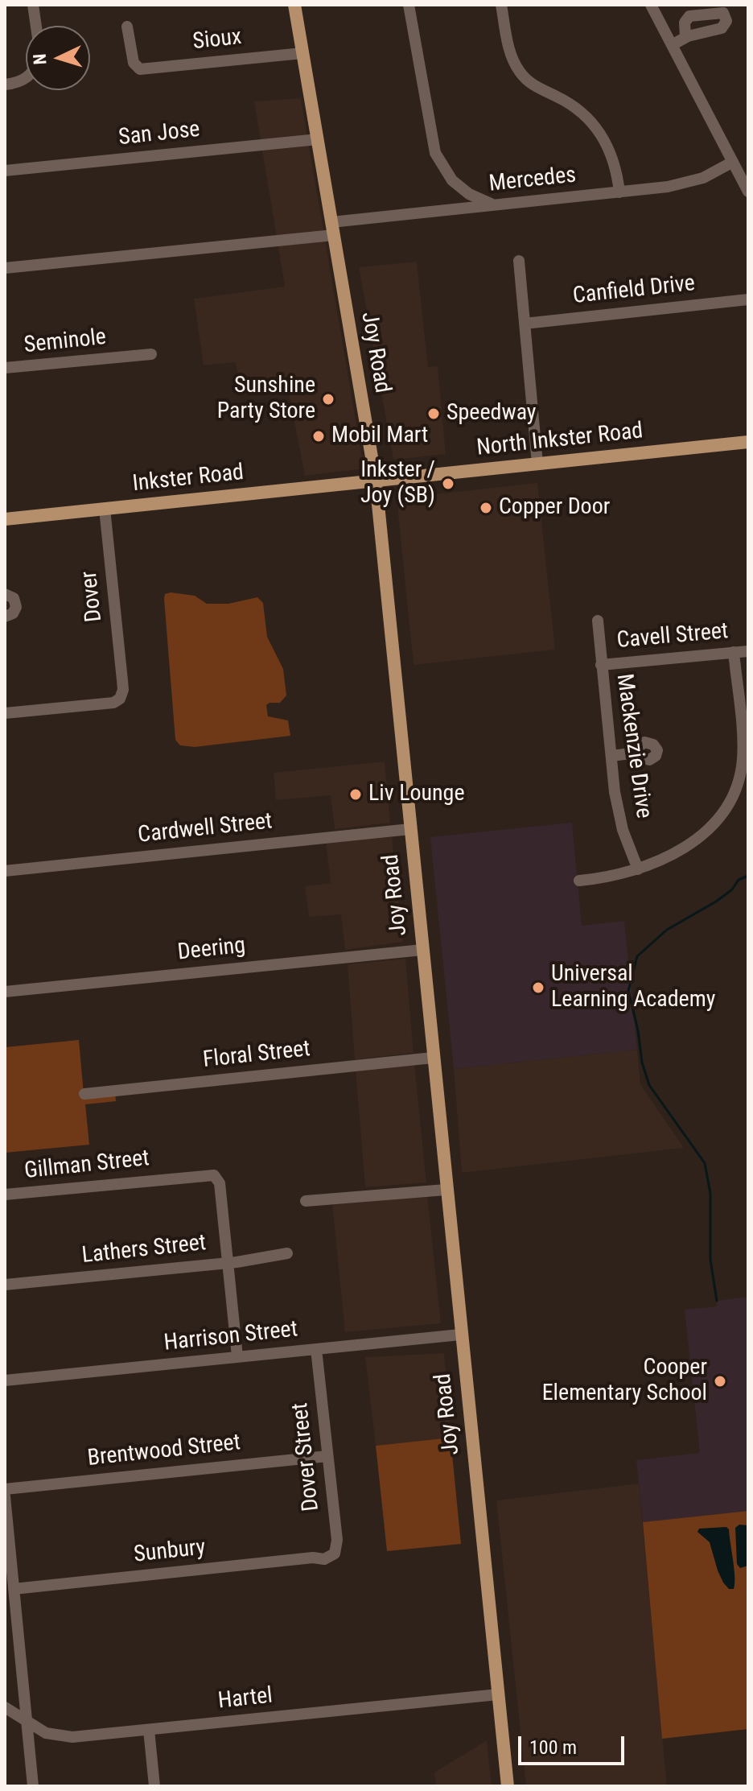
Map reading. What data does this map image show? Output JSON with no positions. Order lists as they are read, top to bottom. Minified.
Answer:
{"streets":{"main road":["Joy Road","North Inkster Road","Inkster Road"],"street":["Sioux","San Jose","Mercedes","Canfield Drive","Seminole","Dover","Cavell Street","Mackenzie Drive","Cardwell Street","Deering","Floral Street","Gillman Street","Lathers Street","Harrison Street","Brentwood Street","Dover Street","Sunbury","Hartel"]},"crossings":[["Sioux","Joy Road"],["San Jose","Joy Road"],["Mercedes","Joy Road"],["Joy Road","North Inkster Road"],["Joy Road","Inkster Road"],["Joy Road","Cardwell Street"],["Joy Road","Deering"],["Joy Road","Floral Street"],["Joy Road","Harrison Street"],["Joy Road","Hartel"],["North Inkster Road","Inkster Road"],["Inkster Road","Dover"],["Cavell Street","Mackenzie Drive"],["Gillman Street","Lathers Street"],["Harrison Street","Dover Street"],["Brentwood Street","Dover Street"],["Dover Street","Sunbury"]],"places":["Sunshine Party Store","Speedway","Mobil Mart","Inkster / Joy (SB)","Copper Door","Liv Lounge","Universal Learning Academy","Cooper Elementary School"],"scale_bar":"100 m","north":"left"}
